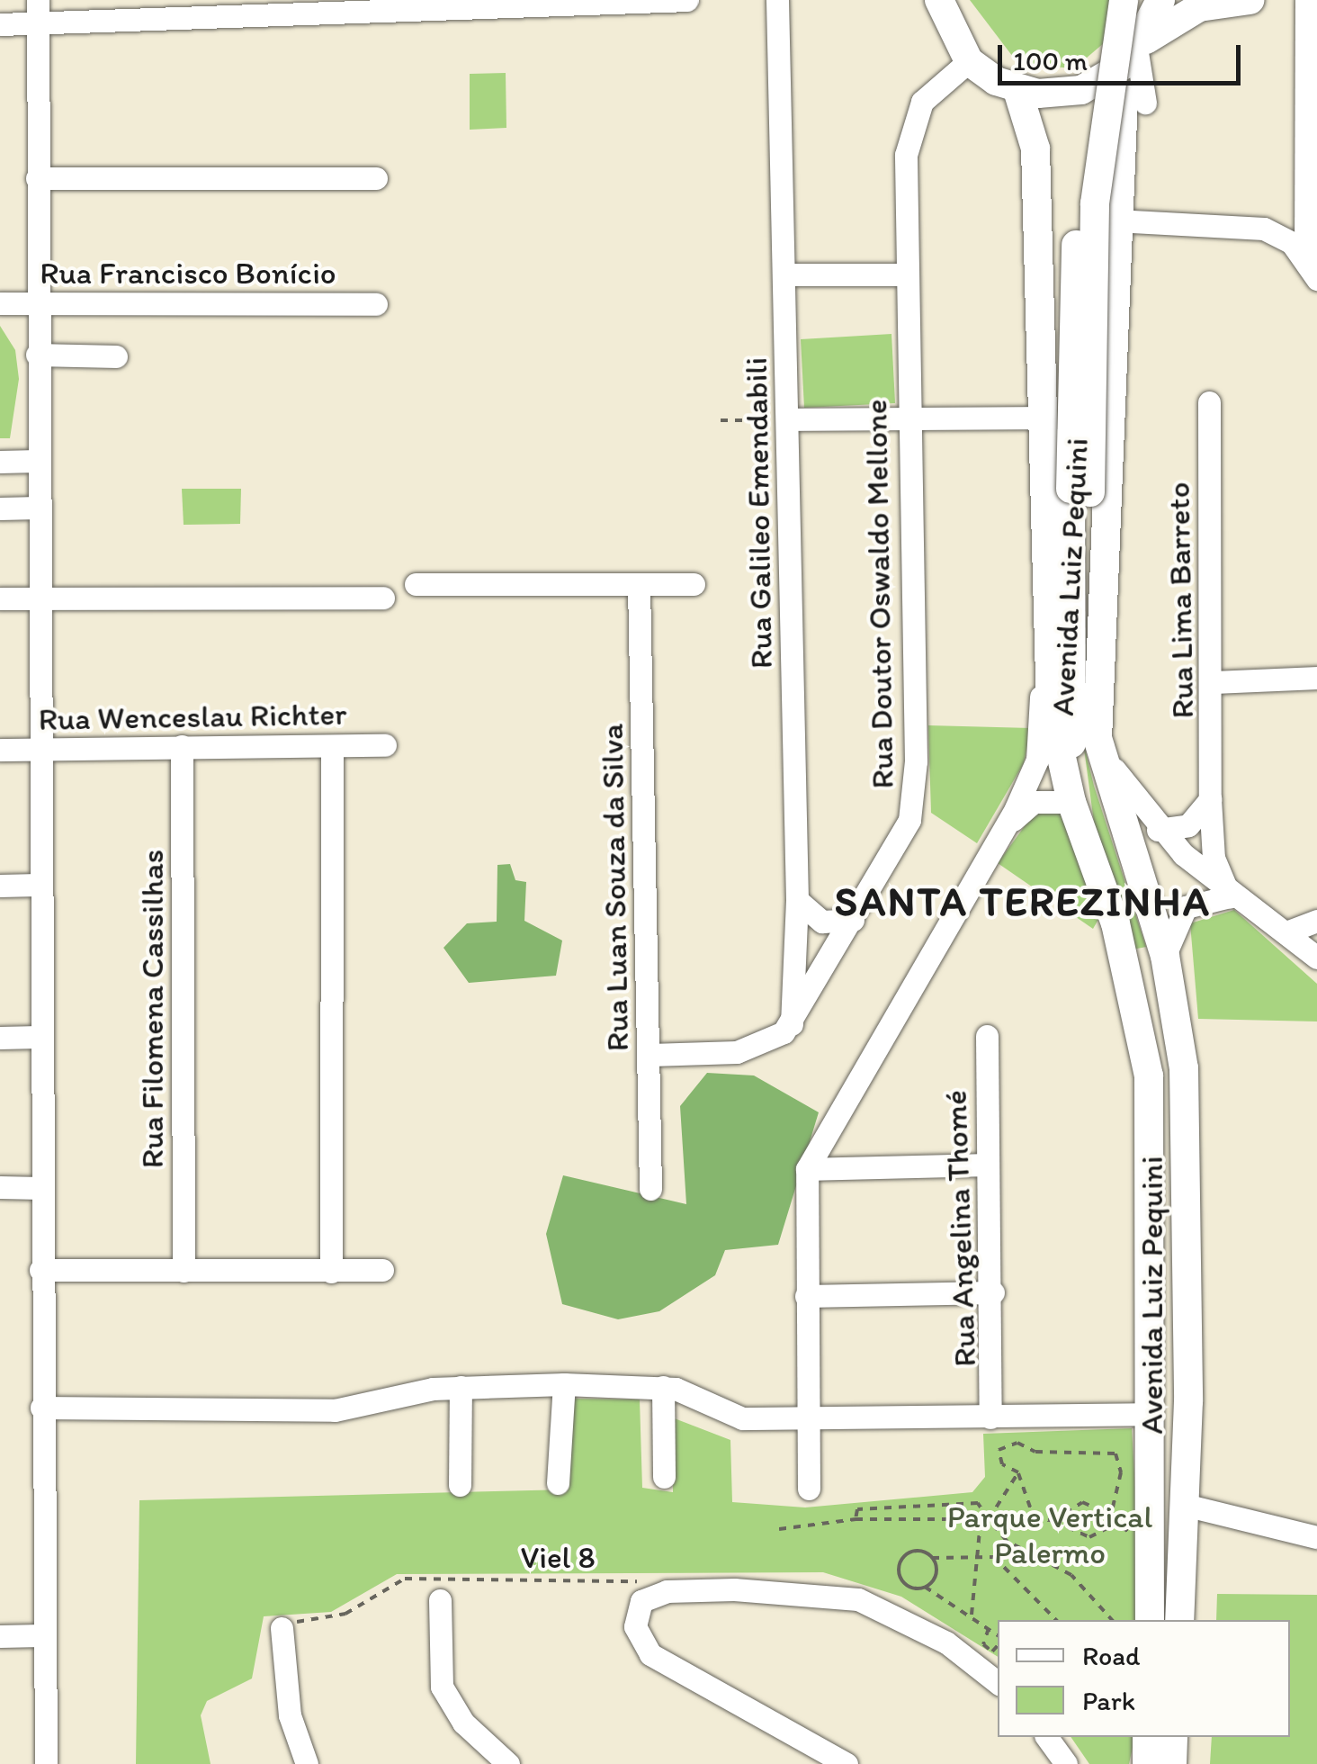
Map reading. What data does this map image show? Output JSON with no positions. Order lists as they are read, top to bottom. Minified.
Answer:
{"streets":{"main road":["Avenida Luiz Pequini"],"street":["Rua Francisco Bonício","Rua Galileo Emendabili","Rua Doutor Oswaldo Mellone","Rua Lima Barreto","Rua Wenceslau Richter","Rua Luan Souza da Silva","Rua Filomena Cassilhas","Rua Angelina Thomé"],"path":["Viel 8"]},"crossings":[["Rua Galileo Emendabili","Rua Doutor Oswaldo Mellone"],["Rua Wenceslau Richter","Rua Filomena Cassilhas"]],"districts":["SANTA TEREZINHA"],"parks":["Parque Vertical Palermo"],"legend":["Road","Park"],"scale_bar":"100 m"}
